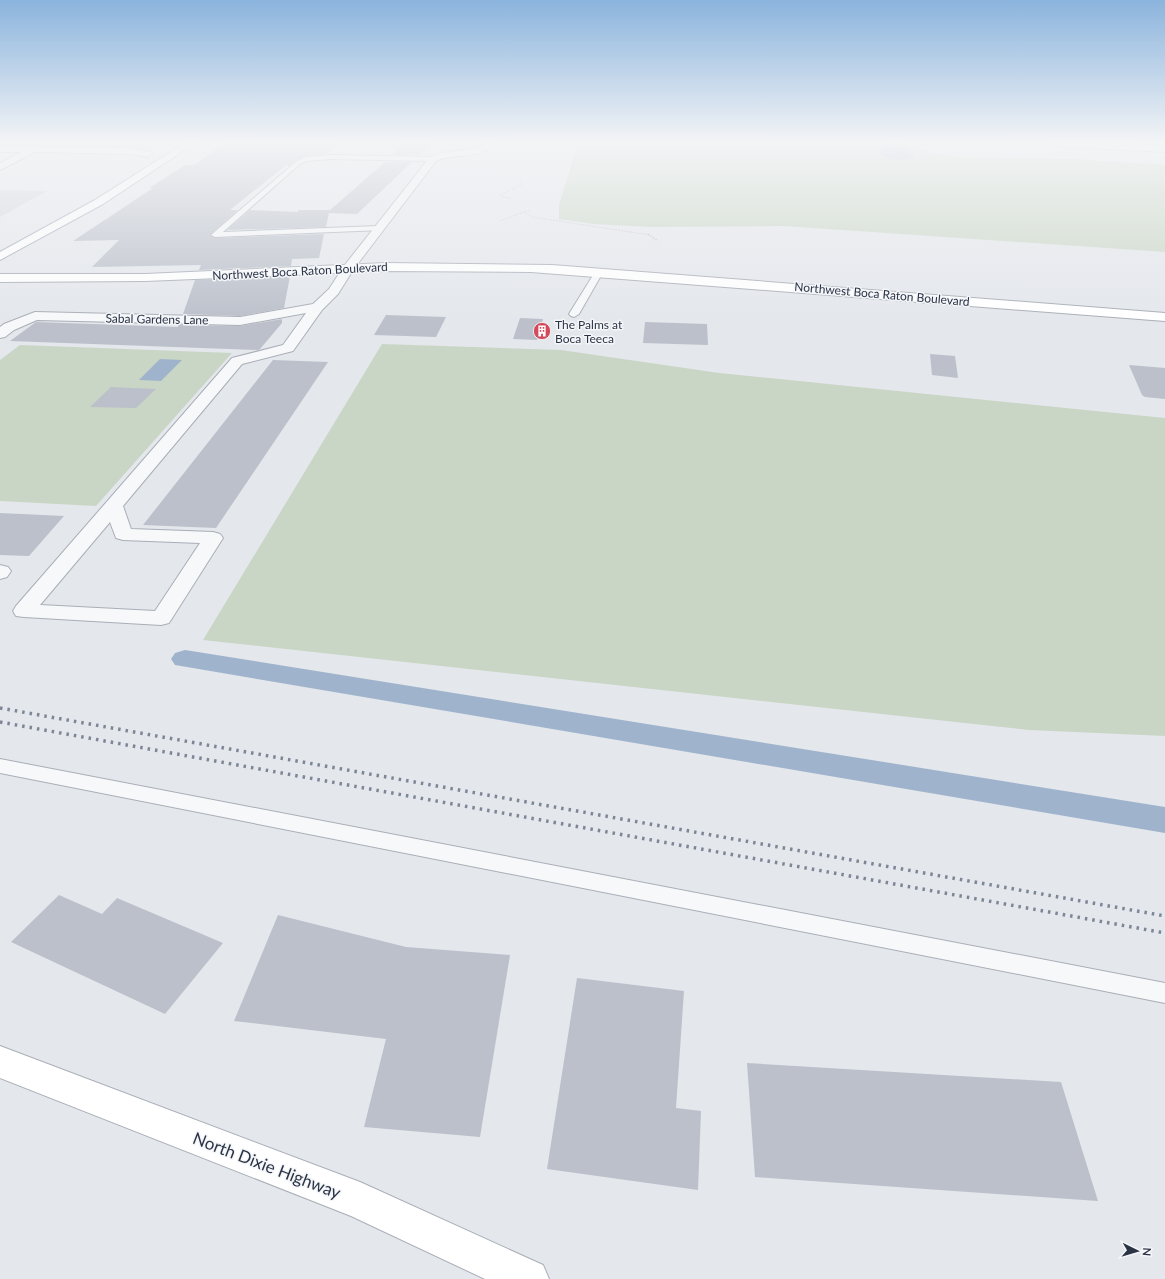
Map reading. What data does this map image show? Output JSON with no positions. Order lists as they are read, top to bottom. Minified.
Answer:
{"streets":{"street":["Northwest Boca Raton Boulevard","Sabal Gardens Lane","North Dixie Highway"]},"crossings":[["Northwest Boca Raton Boulevard","Sabal Gardens Lane"]],"places":{"building":["The Palms at Boca Teeca"]},"north":"right"}
